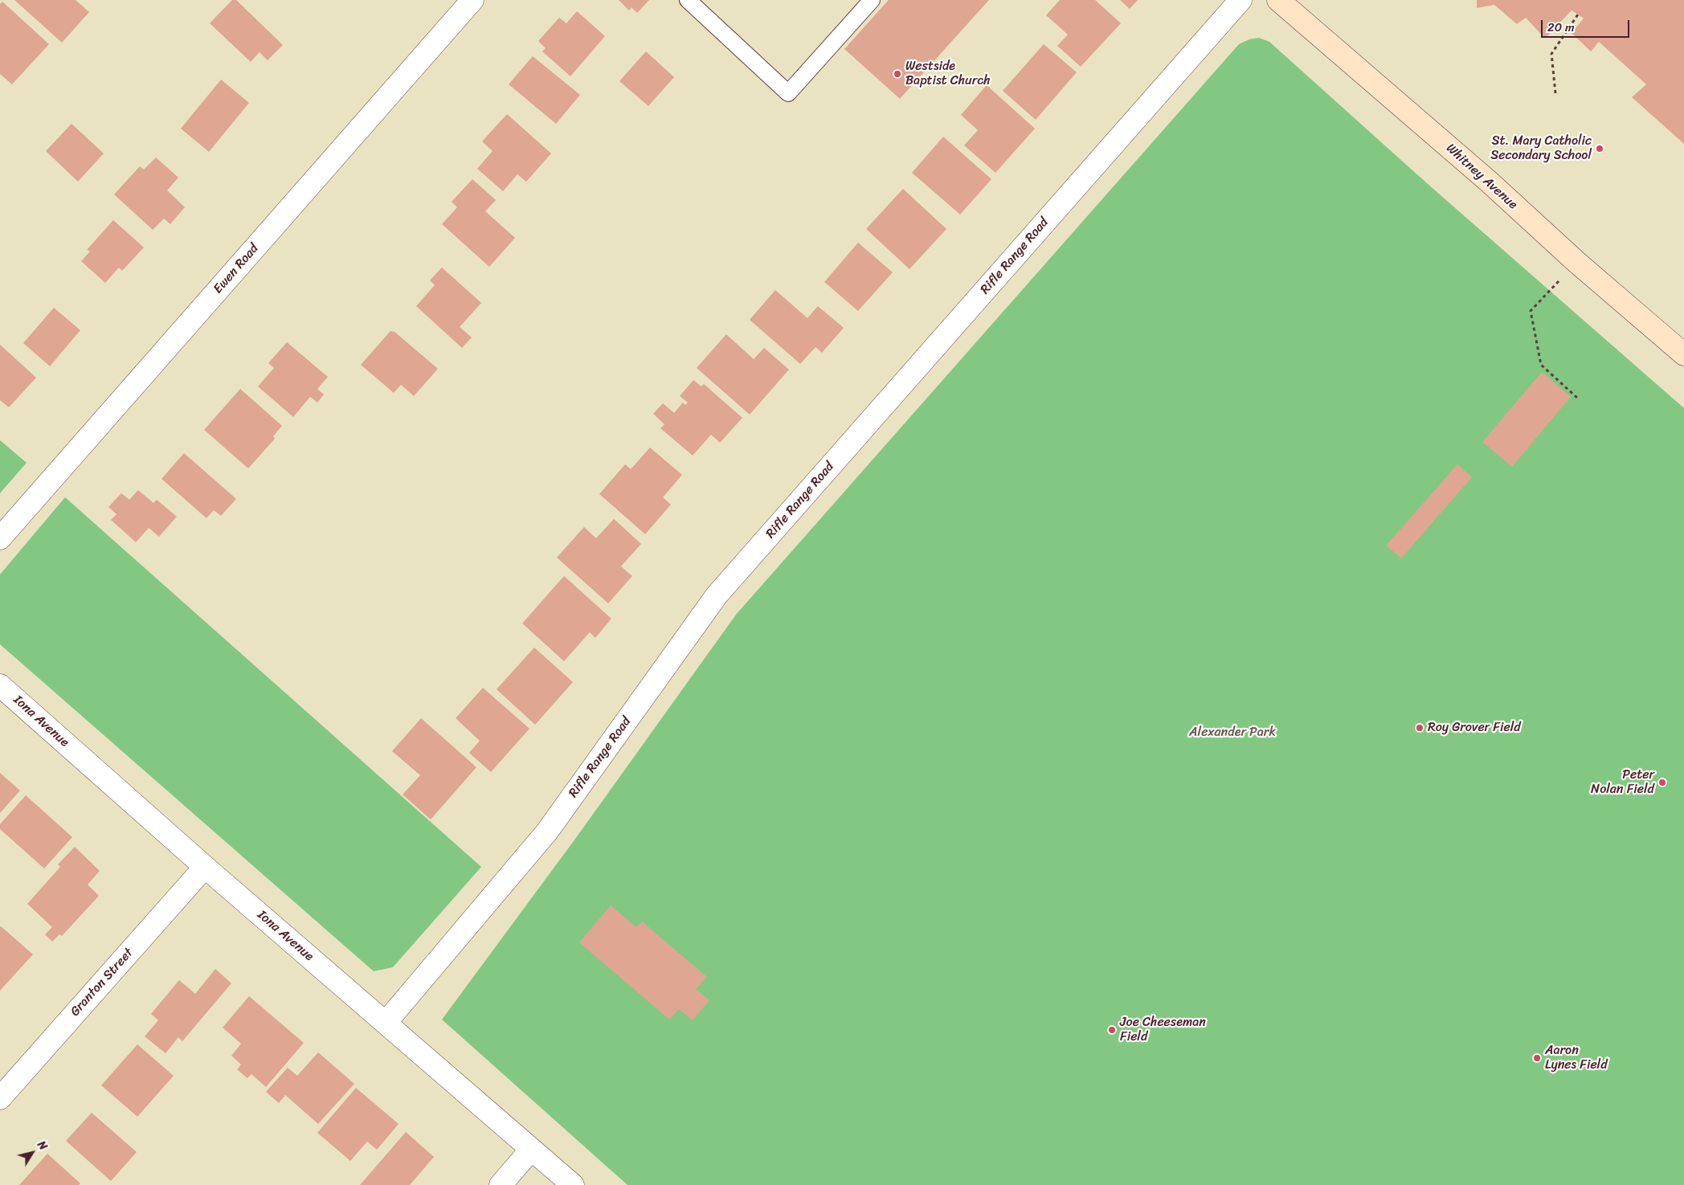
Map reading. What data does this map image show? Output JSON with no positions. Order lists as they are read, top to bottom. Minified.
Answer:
{"streets":{"street":["Whitney Avenue","Rifle Range Road","Ewen Road","Iona Avenue","Granton Street"]},"crossings":[["Rifle Range Road","Iona Avenue"],["Iona Avenue","Granton Street"]],"parks":["Alexander Park"],"places":["Westside Baptist Church","St. Mary Catholic Secondary School","Roy Grover Field","Peter Nolan Field","Joe Cheeseman Field","Aaron Lynes Field"],"scale_bar":"20 m","north":"top right"}
